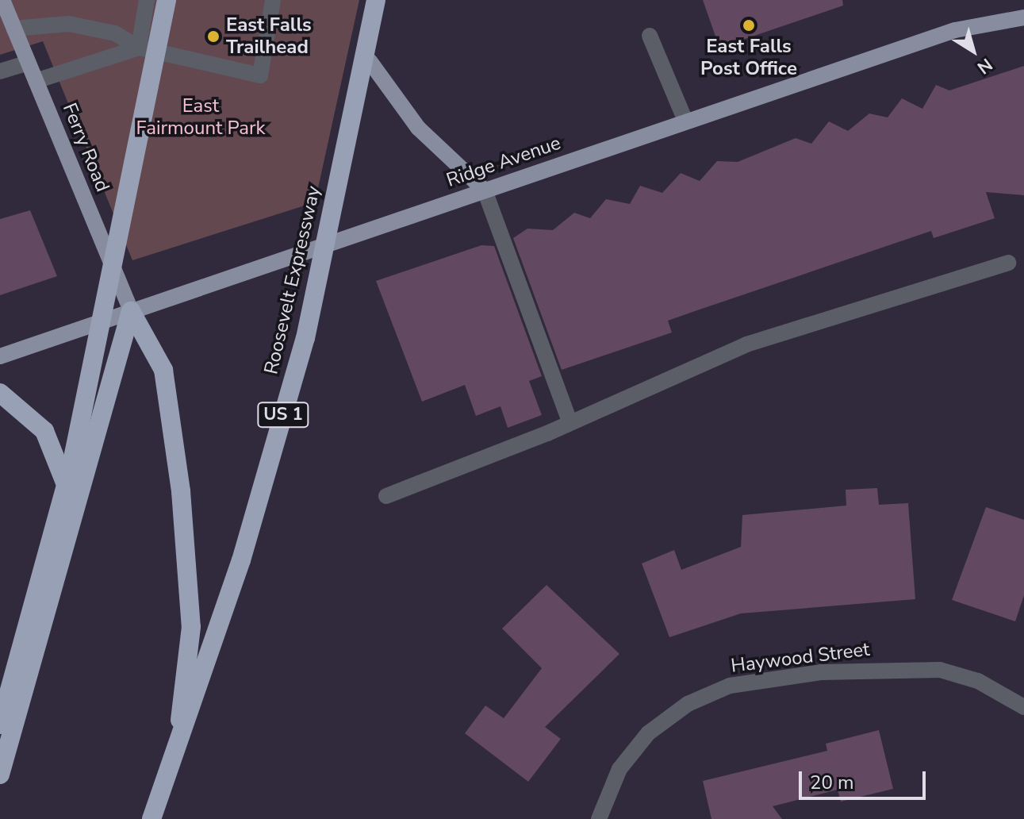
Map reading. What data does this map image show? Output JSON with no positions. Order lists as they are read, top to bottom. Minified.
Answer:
{"streets":{"highway":["Roosevelt Expressway","US 1"],"main road":["Ferry Road","Ridge Avenue"],"street":["Haywood Street"]},"crossings":[["Ferry Road","Ridge Avenue"]],"parks":["East Fairmount Park"],"places":["East Falls Post Office","East Falls Trailhead"],"scale_bar":"20 m","north":"bottom right"}
